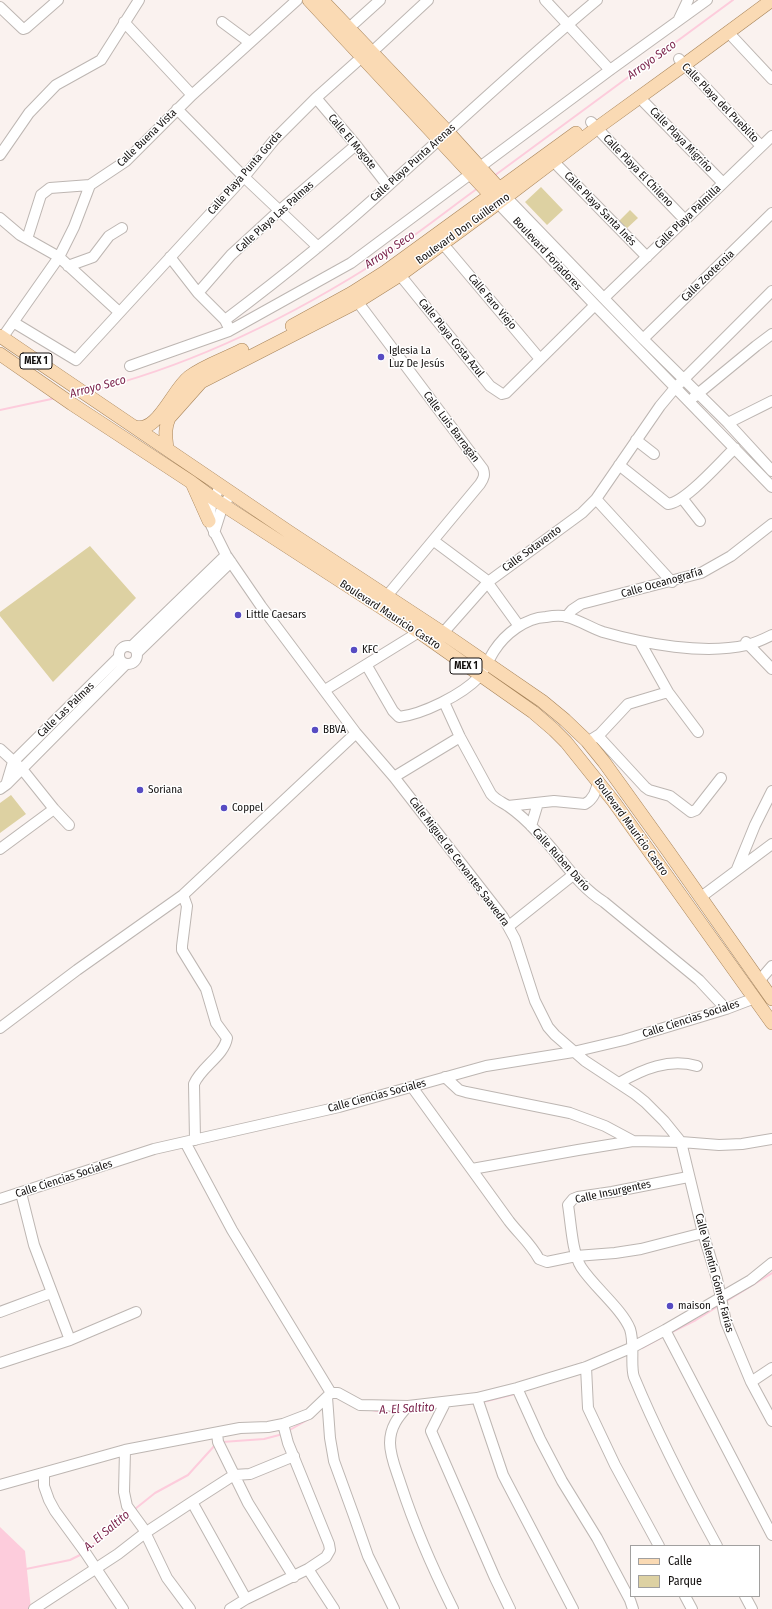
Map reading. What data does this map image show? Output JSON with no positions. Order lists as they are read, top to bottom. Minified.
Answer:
{"streets":{"main road":["Boulevard Don Guillermo","Boulevard Forjadores","MEX 1","Boulevard Mauricio Castro"],"street":["Calle Playa del Pueblito","Calle Buena Vista","Calle Playa Migriño","Calle El Mogote","Calle Playa Punta Arenas","Calle Playa El Chileno","Calle Playa Punta Gorda","Calle Playa Santa Inés","Calle Playa Las Palmas","Calle Playa Palmilla","Calle Zootecnia","Calle Faro Viejo","Calle Playa Costa Azul","Calle Luis Barragán","Calle Sotavento","Calle Oceanografía","Calle Las Palmas","Calle Ruben Darío","Calle Miguel de Cervantes Saavedra","Calle Ciencias Sociales","Calle Insurgentes","Calle Valentín Gómez Farías"]},"crossings":[["Calle Playa del Pueblito","Calle Playa Palmilla"],["Calle Playa del Pueblito","Boulevard Don Guillermo"],["Calle Playa Migriño","Calle Playa Palmilla"],["Calle Playa Migriño","Boulevard Don Guillermo"],["Calle El Mogote","Calle Playa Punta Arenas"],["Calle El Mogote","Calle Playa Punta Gorda"],["Calle El Mogote","Calle Playa Las Palmas"],["Calle Playa Punta Arenas","Boulevard Forjadores"],["Calle Playa El Chileno","Calle Playa Palmilla"],["Calle Playa El Chileno","Boulevard Don Guillermo"],["Calle Playa Punta Gorda","Boulevard Forjadores"],["Calle Playa Santa Inés","Calle Playa Palmilla"],["Calle Playa Santa Inés","Boulevard Don Guillermo"],["Calle Playa Palmilla","Boulevard Forjadores"],["Boulevard Don Guillermo","Boulevard Forjadores"],["Boulevard Don Guillermo","Calle Faro Viejo"],["Boulevard Don Guillermo","Calle Playa Costa Azul"],["Boulevard Don Guillermo","Calle Luis Barragán"],["Boulevard Don Guillermo","Boulevard Mauricio Castro"],["Boulevard Forjadores","Calle Zootecnia"],["Boulevard Forjadores","Calle Sotavento"],["Calle Faro Viejo","Calle Playa Costa Azul"],["Calle Luis Barragán","Boulevard Mauricio Castro"],["Calle Sotavento","Boulevard Mauricio Castro"],["Boulevard Mauricio Castro","Calle Ciencias Sociales"],["Calle Ruben Darío","Calle Ciencias Sociales"],["Calle Miguel de Cervantes Saavedra","Calle Ciencias Sociales"],["Calle Miguel de Cervantes Saavedra","Calle Valentín Gómez Farías"],["Calle Insurgentes","Calle Valentín Gómez Farías"]],"water":["Arroyo Seco","A. El Saltito"],"places":["Iglesia La Luz De Jesús","Little Caesars","KFC","BBVA","Soriana","Coppel","maison"],"legend":["Calle","Parque"]}
